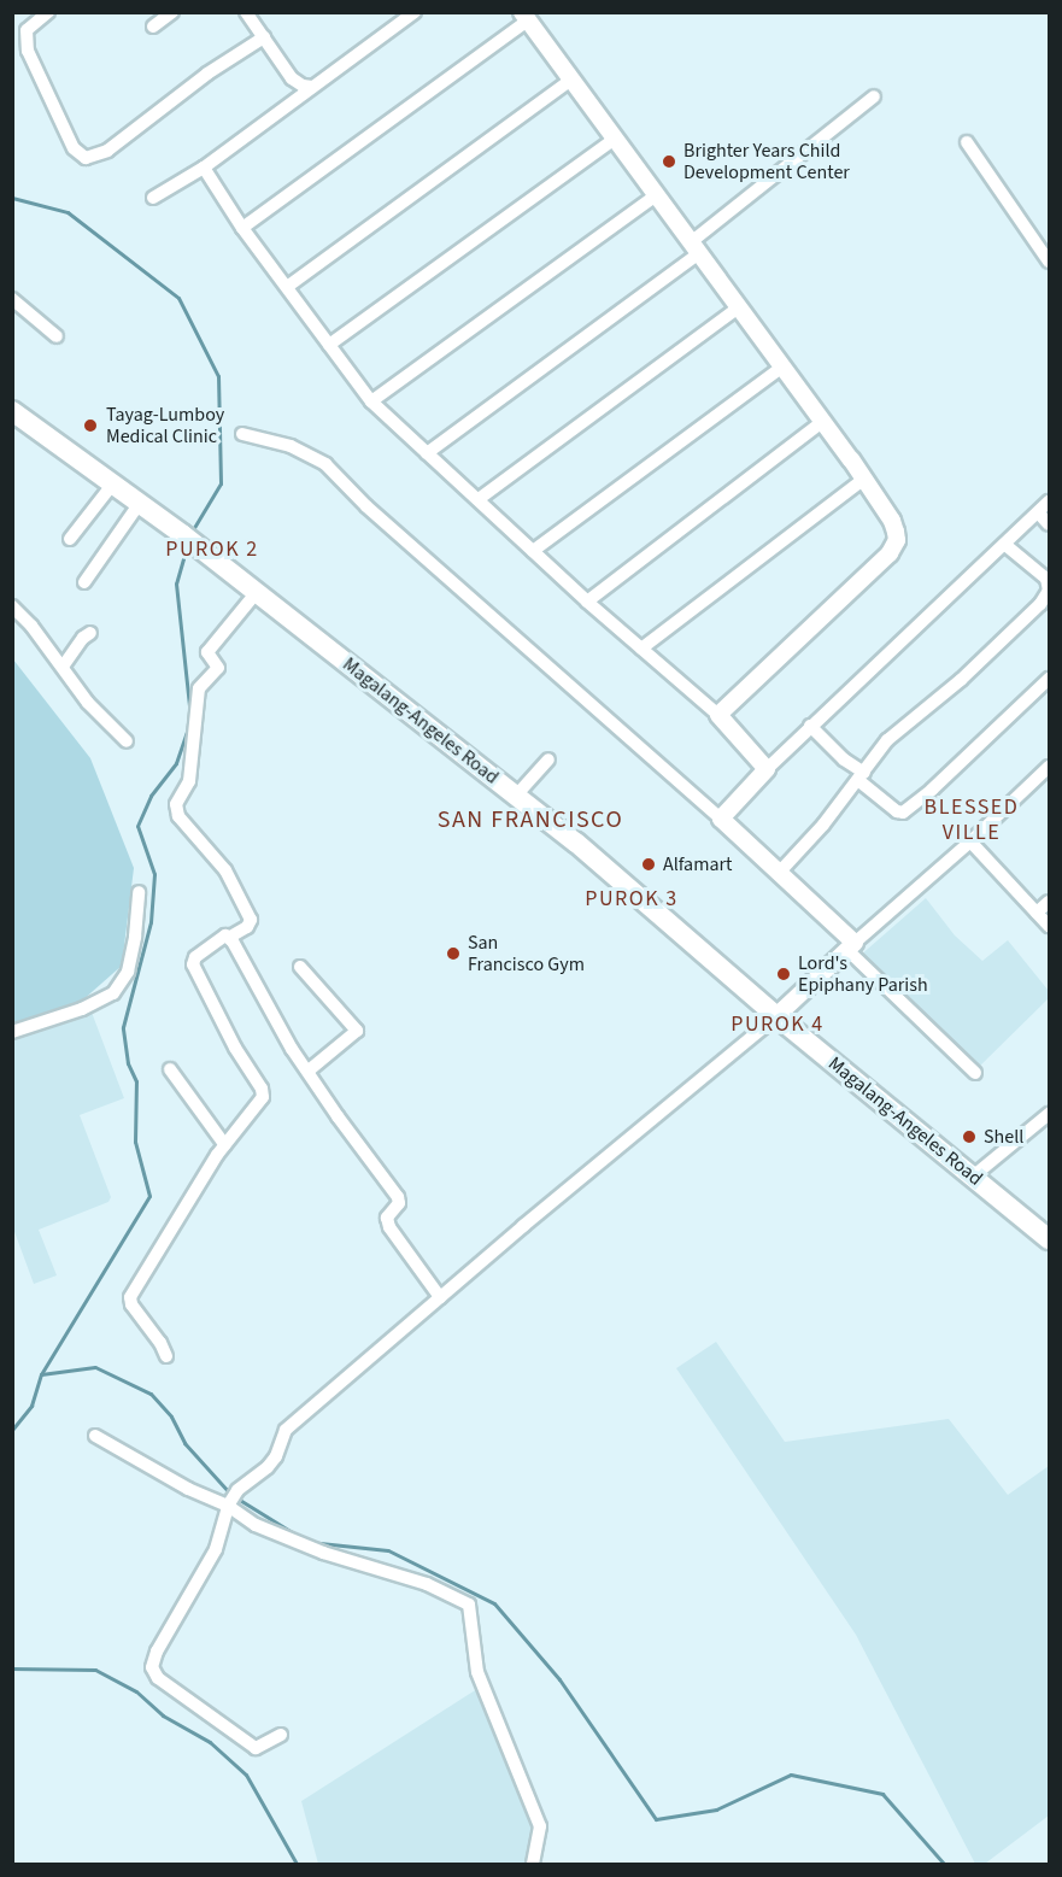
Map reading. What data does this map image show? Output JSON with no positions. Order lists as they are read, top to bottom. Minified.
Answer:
{"streets":{"main road":["Magalang-Angeles Road"]},"districts":["PUROK 2","BLESSED VILLE","SAN FRANCISCO","PUROK 3","PUROK 4"],"places":["Brighter Years Child Development Center","Tayag-Lumboy Medical Clinic","Alfamart","San Francisco Gym","Lord's Epiphany Parish","Shell"]}
